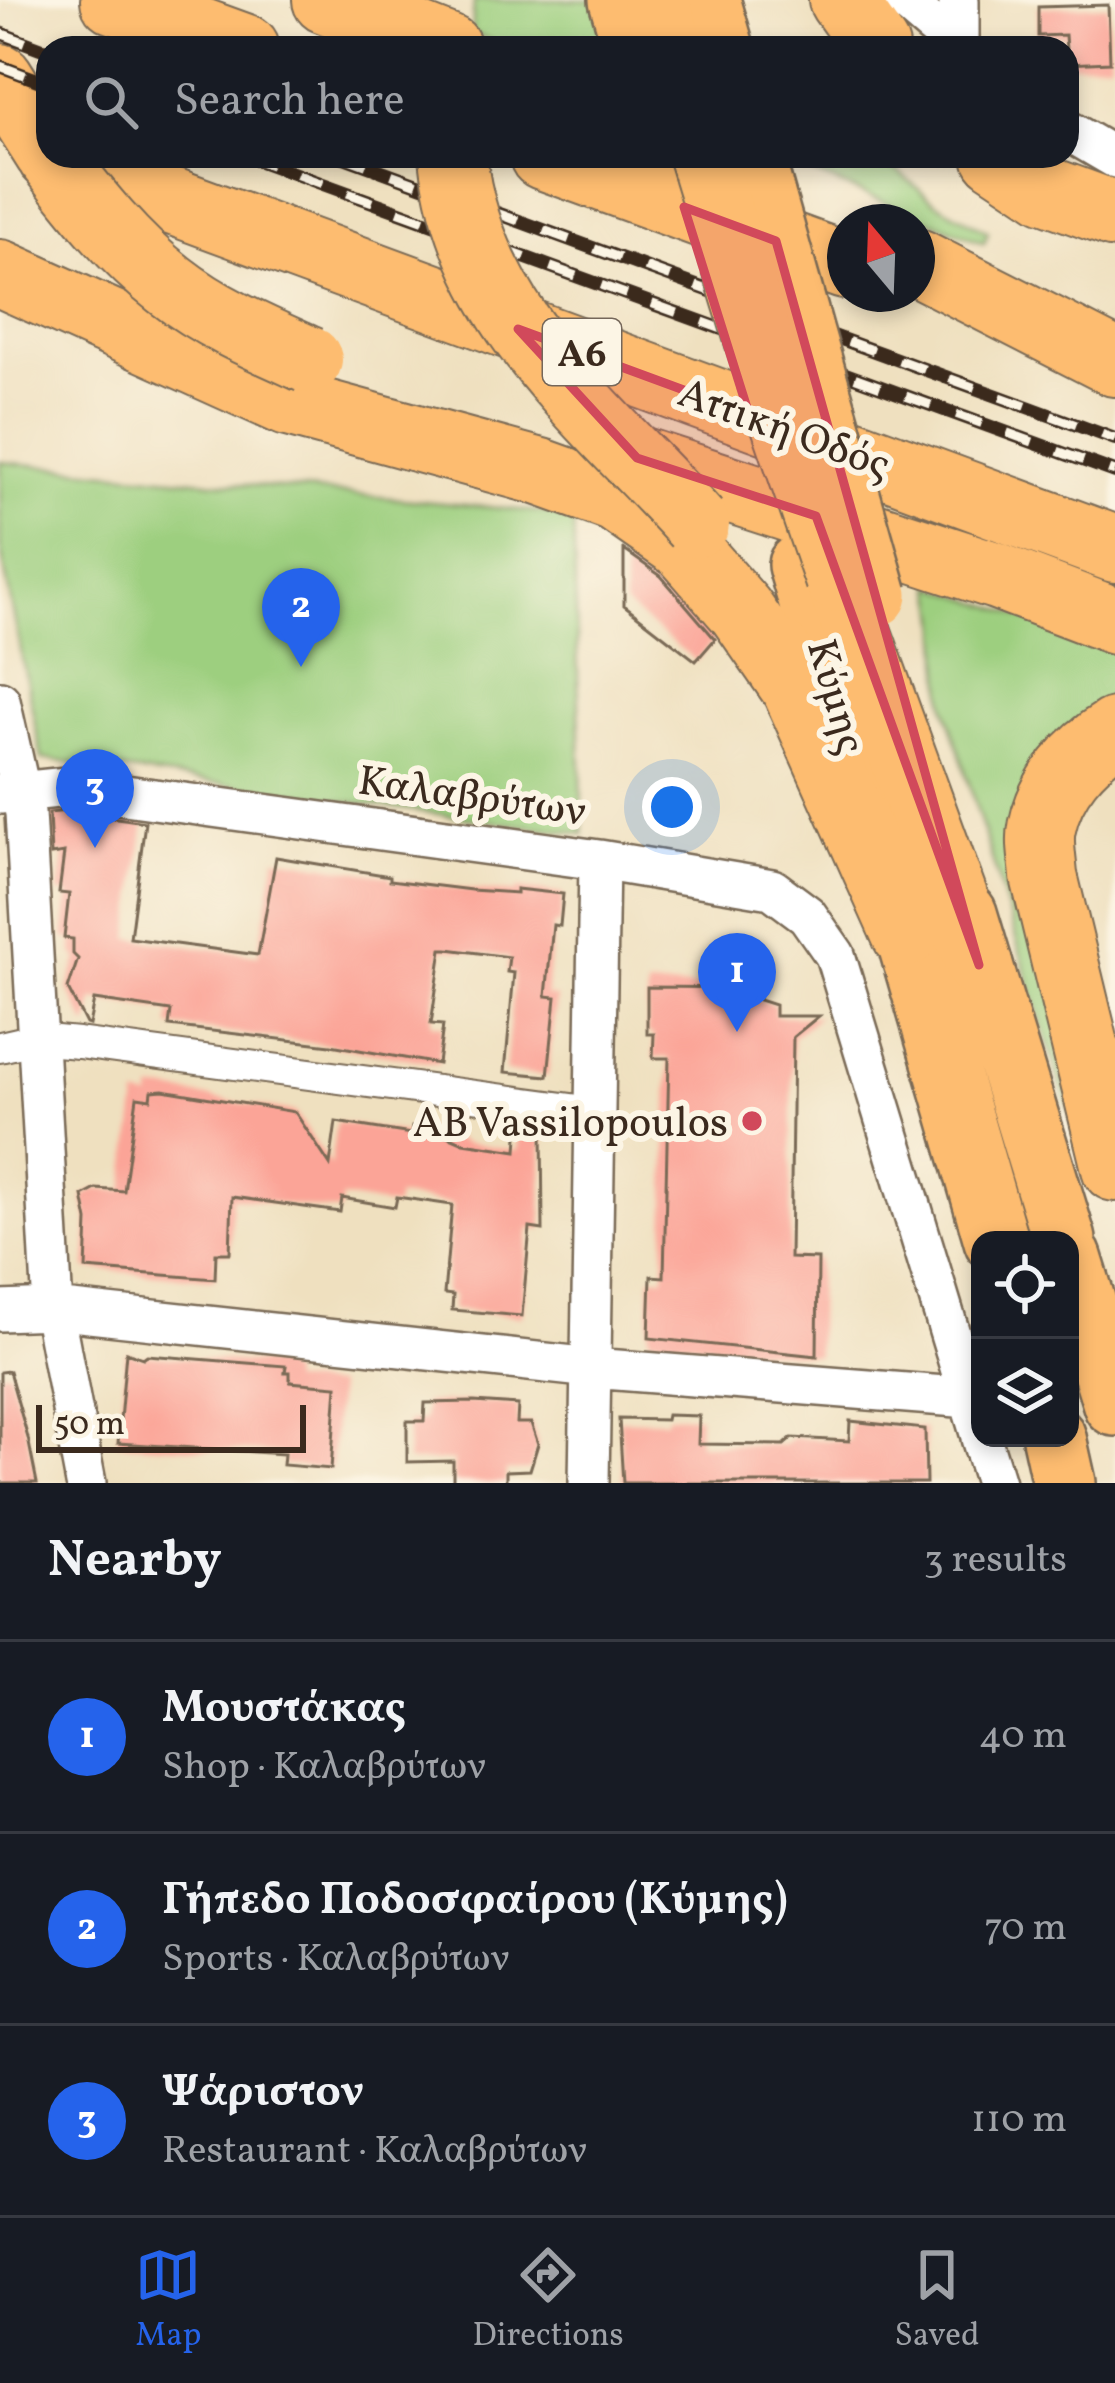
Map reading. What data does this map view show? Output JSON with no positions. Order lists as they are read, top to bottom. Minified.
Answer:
{"streets":{"highway":["Α6","Αττική Οδός"],"main road":["Κύμης"],"street":["Καλαβρύτων"]},"places":["AB Vassilopoulos"],"scale_bar":"50 m","north":"top","page":{"search":"Search here","pins":["2","3","1"],"scale":"50 m","heading":["Nearby","3 results"],"list":[{"mark":"1","name":"Μουστάκας","note":"Shop · Καλαβρύτων","value":"40 m"},{"mark":"2","name":"Γήπεδο Ποδοσφαίρου (Κύμης)","note":"Sports · Καλαβρύτων","value":"70 m"},{"mark":"3","name":"Ψάριστον","note":"Restaurant · Καλαβρύτων","value":"110 m"}],"nav":["Map","Directions","Saved"]}}
